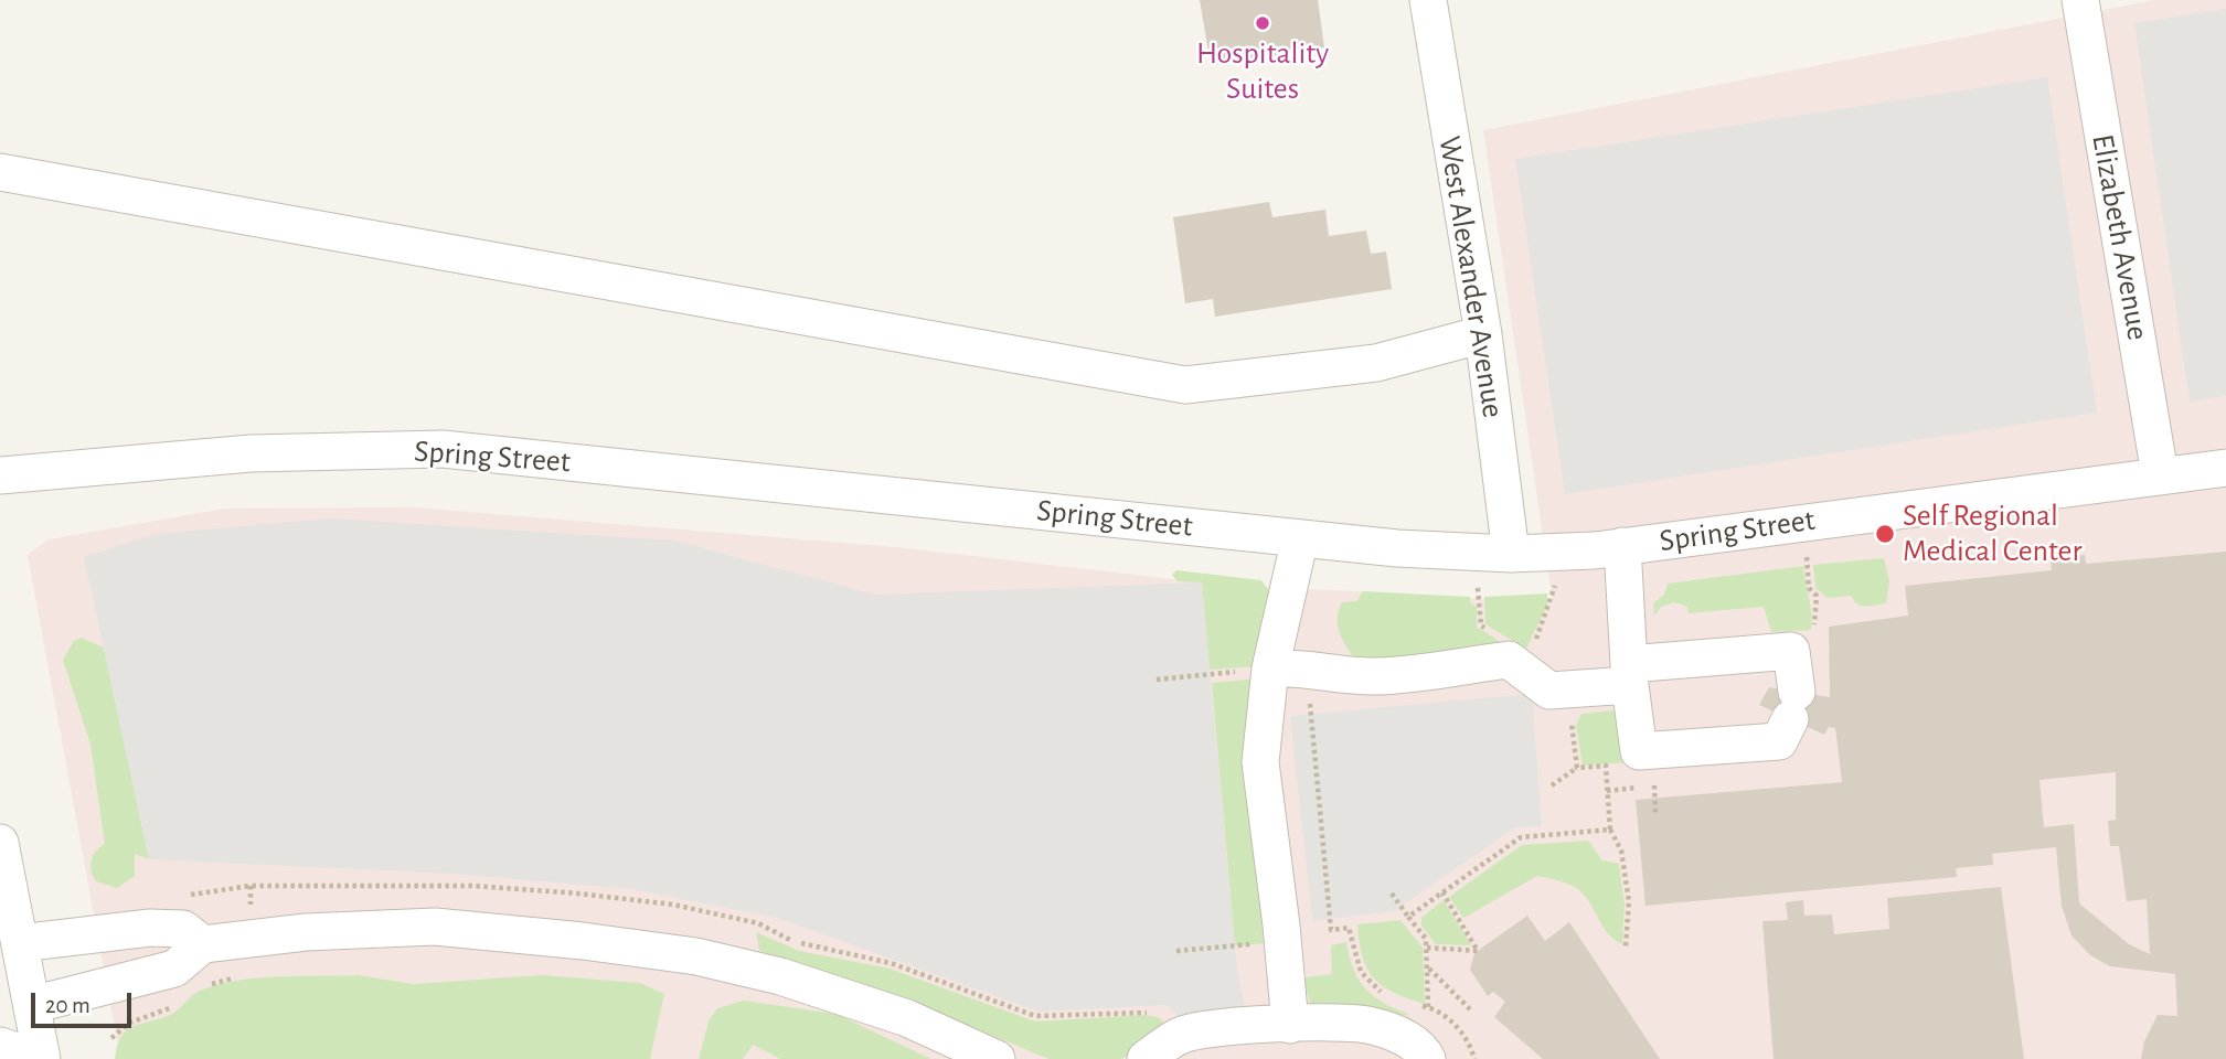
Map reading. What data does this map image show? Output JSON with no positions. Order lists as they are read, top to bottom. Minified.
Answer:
{"streets":{"street":["Elizabeth Avenue","West Alexander Avenue","Spring Street"]},"crossings":[["Elizabeth Avenue","Spring Street"],["West Alexander Avenue","Spring Street"]],"places":["Hospitality Suites","Self Regional Medical Center"],"scale_bar":"20 m"}
